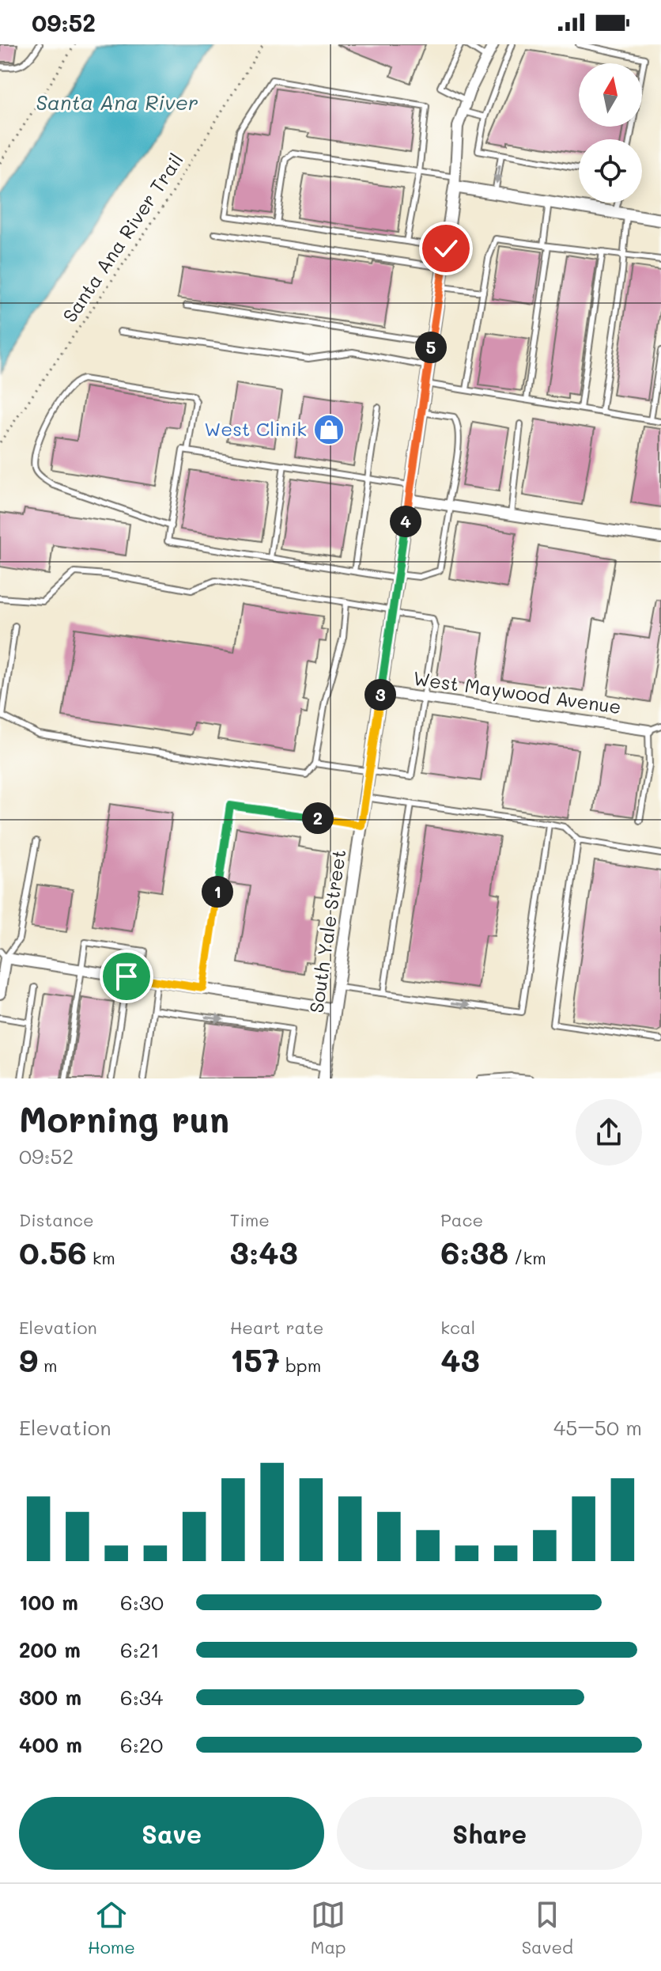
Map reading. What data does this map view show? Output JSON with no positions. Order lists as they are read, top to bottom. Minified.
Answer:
{"streets":{"street":["West Maywood Avenue","South Yale Street"],"path":["Santa Ana River Trail"]},"crossings":[["West Maywood Avenue","South Yale Street"]],"water":["Santa Ana River"],"places":{"shop":["West Clinik"]},"north":"top","page":{"status":"09:52","pins":["5","4","3","2","1"],"heading":["Morning run","09:52"],"stats":[["Distance","0.56 km"],["Time","3:43"],["Pace","6:38 /km"],["Elevation","9 m"],["Heart rate","157 bpm"],["kcal","43"]],"chart":["Elevation","45–50 m"],"list":[{"name":"100 m","note":"6:30"},{"name":"200 m","note":"6:21"},{"name":"300 m","note":"6:34"},{"name":"400 m","note":"6:20"}],"buttons":["Save","Share"],"tabs":["Home","Map","Saved"]}}
